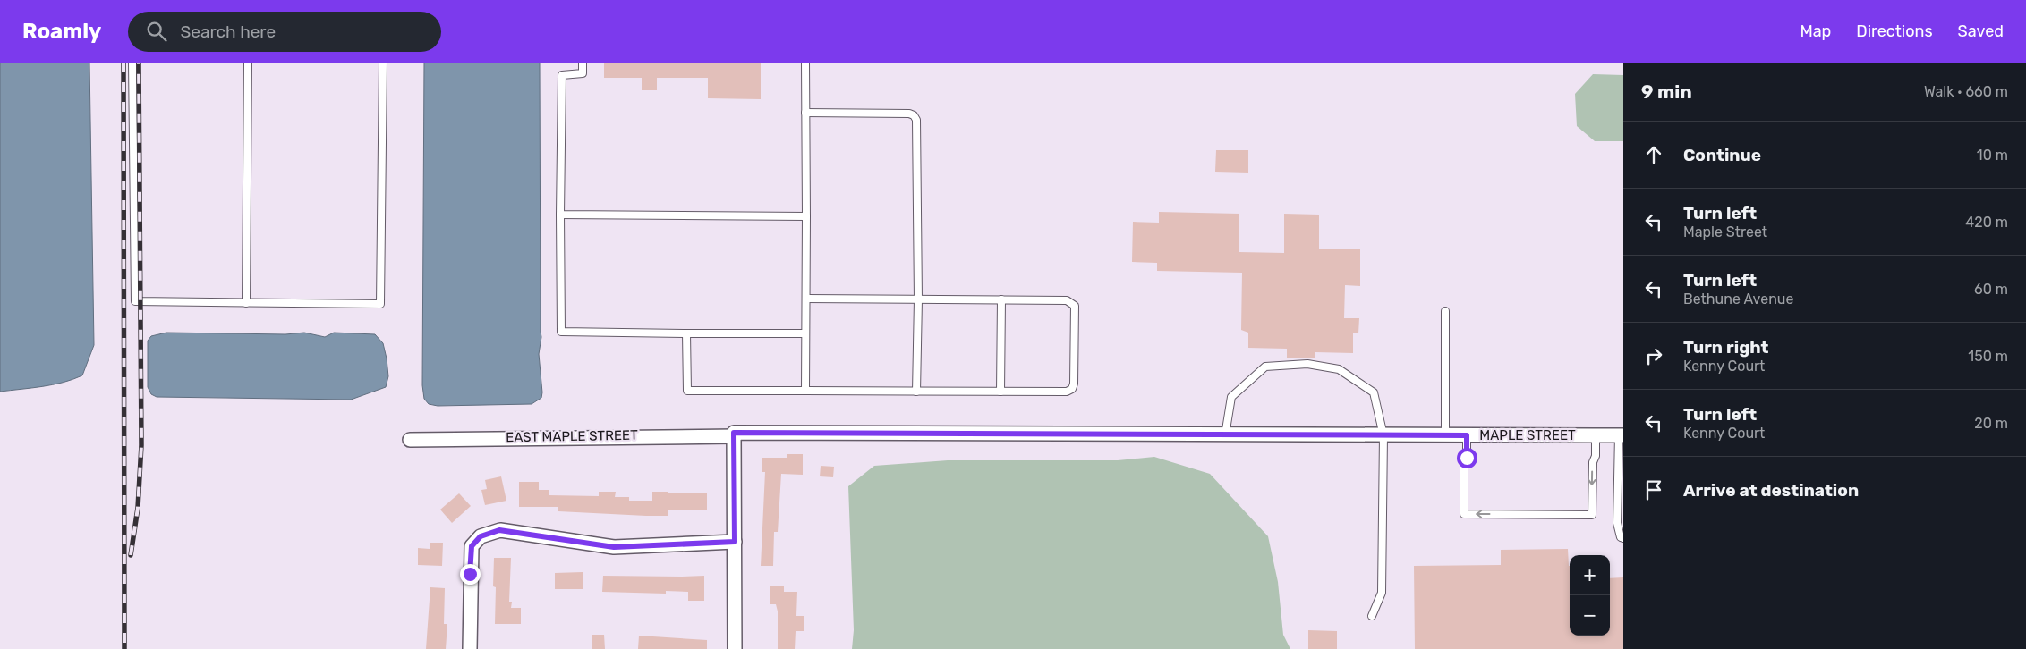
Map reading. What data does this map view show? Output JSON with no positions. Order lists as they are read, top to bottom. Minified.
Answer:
{"streets":{"street":["MAPLE STREET","EAST MAPLE STREET"]},"crossings":[["MAPLE STREET","EAST MAPLE STREET"]],"page":{"header":"Roamly","search":"Search here","nav":["Map","Directions","Saved"],"heading":["9 min","Walk · 660 m"],"list":[["Continue","10 m"],["Turn left","Maple Street","420 m"],["Turn left","Bethune Avenue","60 m"],["Turn right","Kenny Court","150 m"],["Turn left","Kenny Court","20 m"],"Arrive at destination"],"map_buttons":["+","−"]}}
